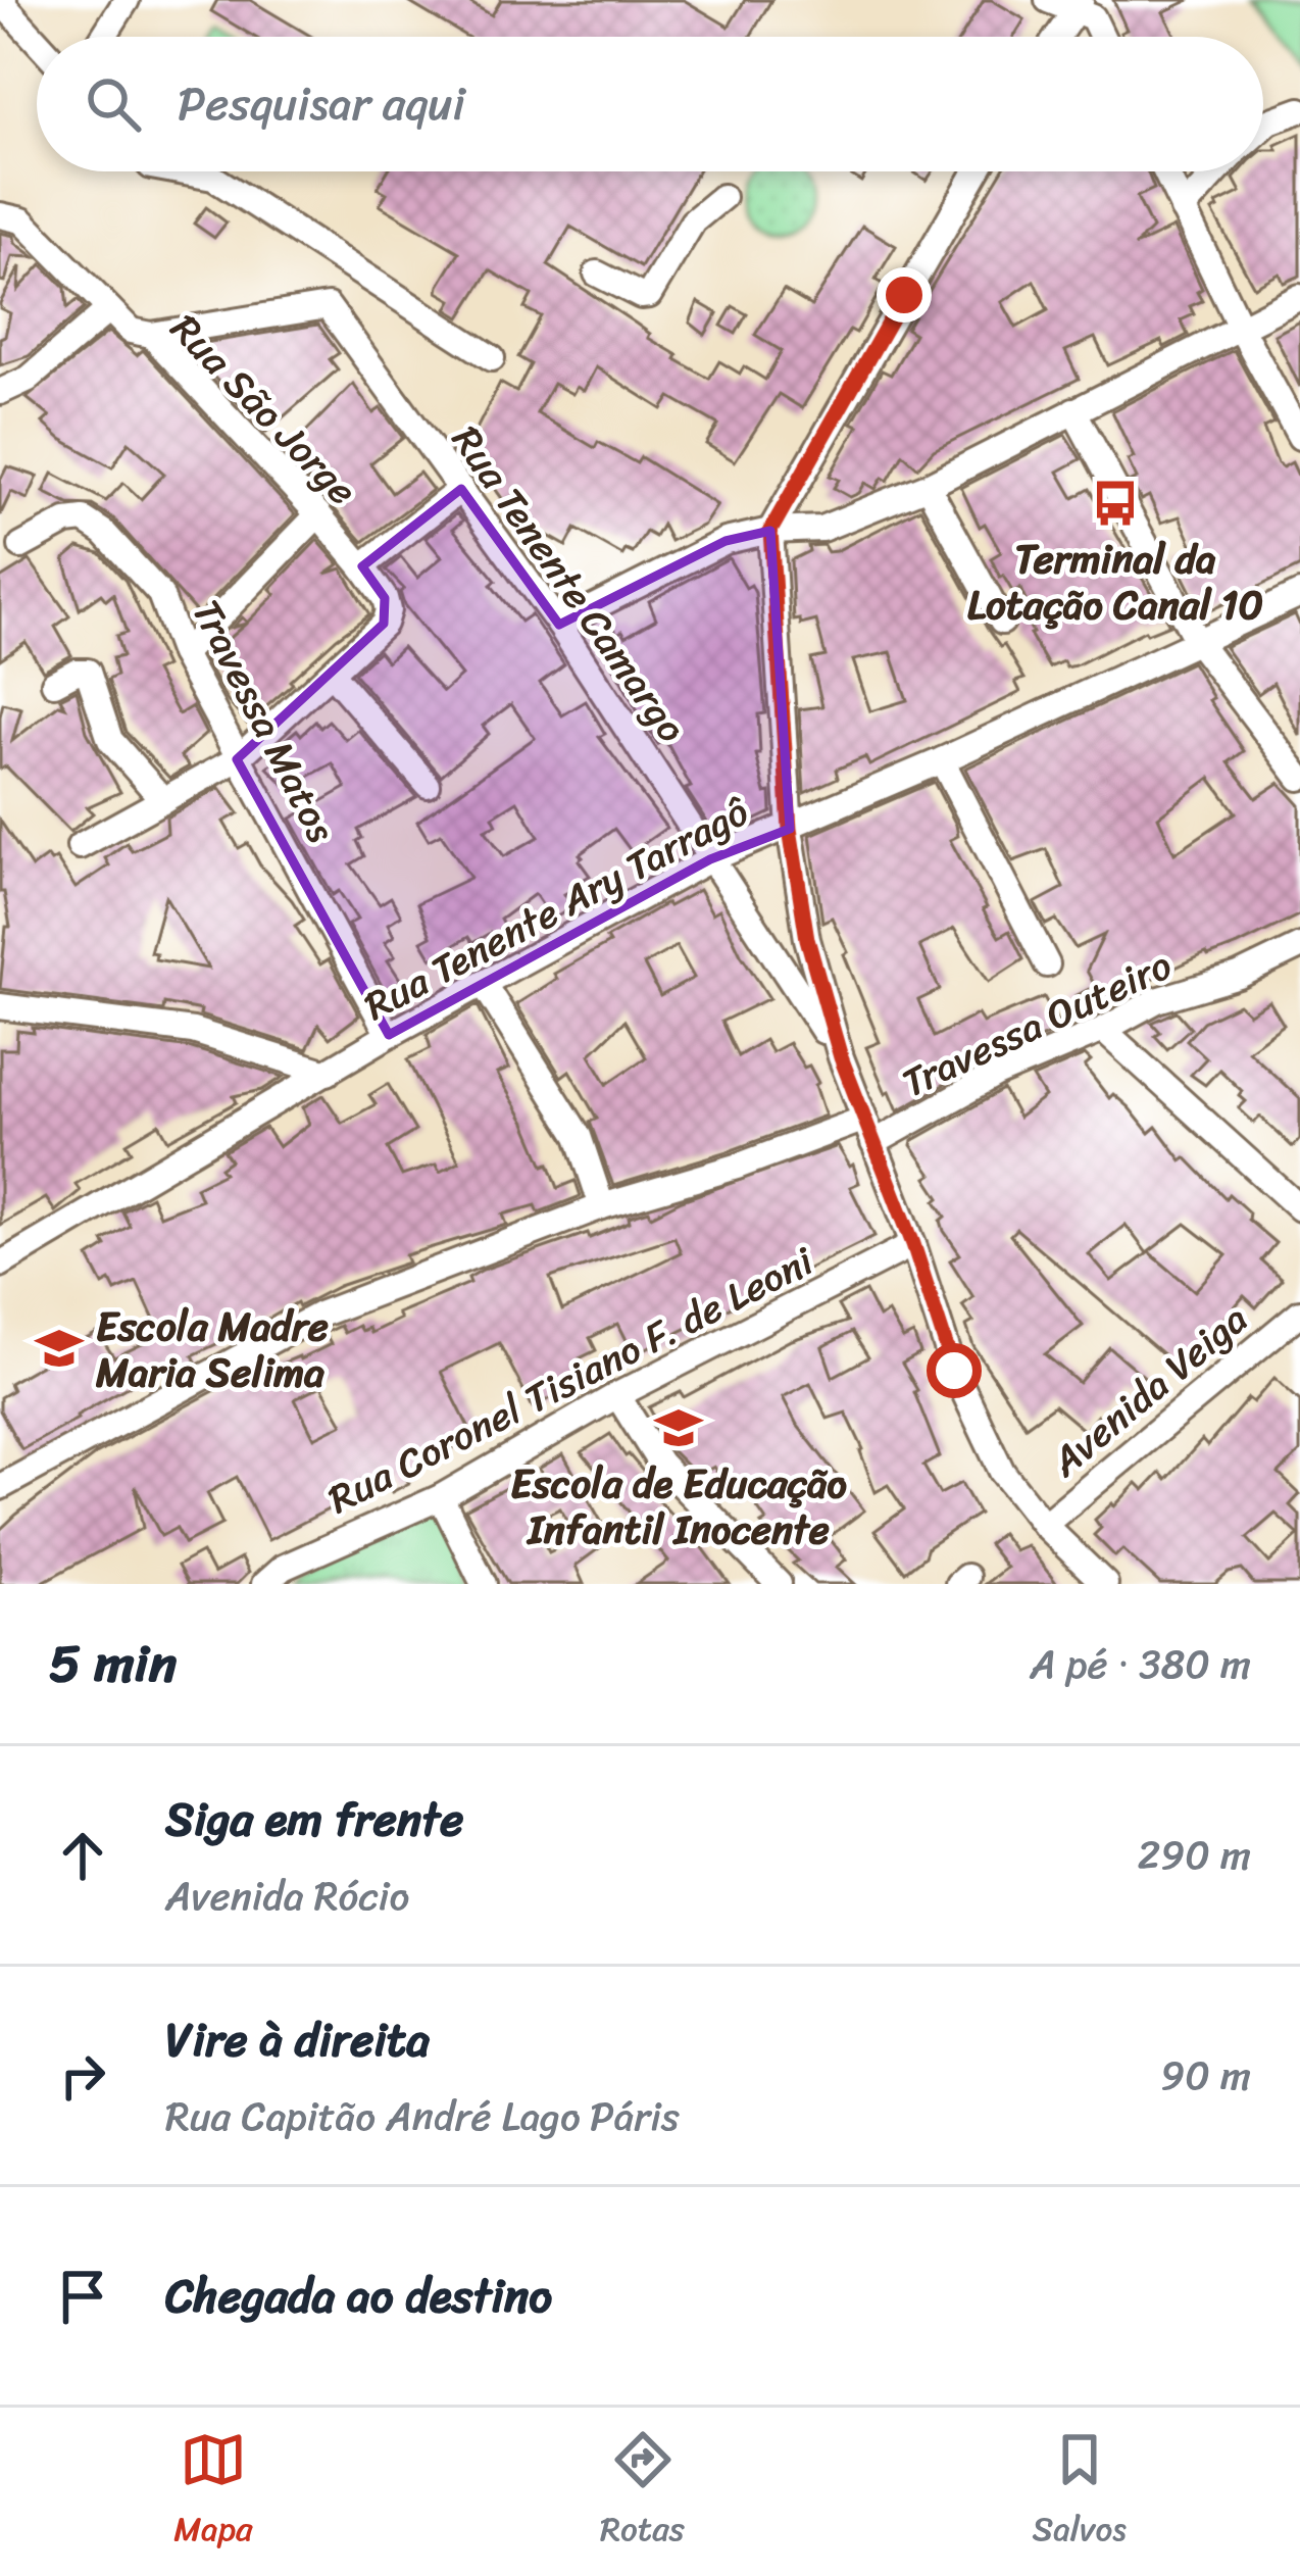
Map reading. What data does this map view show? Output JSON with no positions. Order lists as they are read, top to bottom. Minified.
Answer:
{"streets":{"street":["Rua São Jorge","Rua Tenente Camargo","Travessa Matos","Rua Tenente Ary Tarragô","Travessa Outeiro","Rua Coronel Tisiano F. de Leoni","Avenida Veiga"]},"crossings":[["Rua São Jorge","Rua Tenente Camargo"],["Rua Tenente Camargo","Rua Tenente Ary Tarragô"],["Travessa Matos","Rua Tenente Ary Tarragô"]],"places":{"bus stop":["Terminal da Lotação Canal 10"],"school or university":["Escola Madre Maria Selima","Escola de Educação Infantil Inocente"]},"page":{"search":"Pesquisar aqui","heading":["5 min","A pé · 380 m"],"list":[["Siga em frente","Avenida Rócio","290 m"],["Vire à direita","Rua Capitão André Lago Páris","90 m"],"Chegada ao destino"],"nav":["Mapa","Rotas","Salvos"]}}
